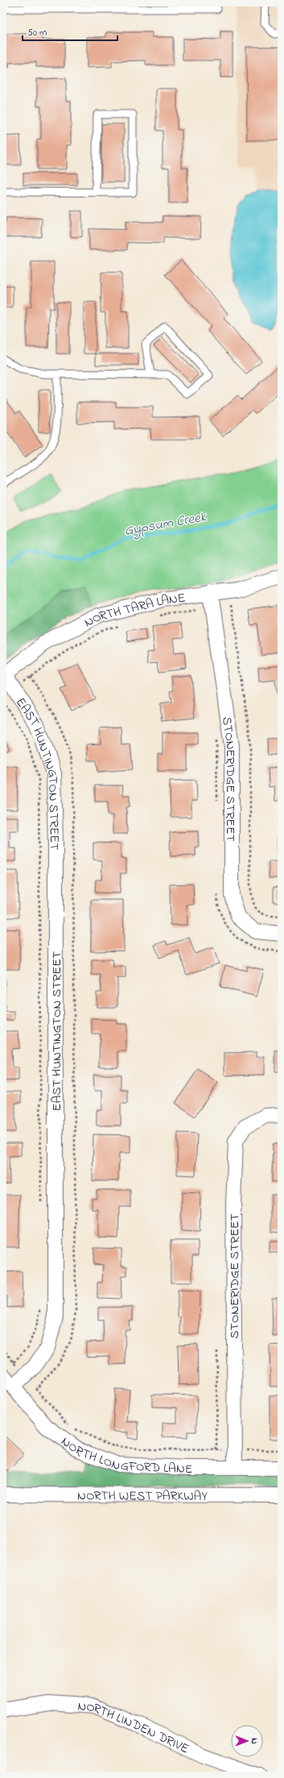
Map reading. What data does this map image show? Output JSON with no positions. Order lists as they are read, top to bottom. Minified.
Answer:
{"streets":{"street":["NORTH TARA LANE","EAST HUNTINGTON STREET","STONERIDGE STREET","NORTH LONGFORD LANE","NORTH WEST PARKWAY","NORTH LINDEN DRIVE"]},"crossings":[["NORTH TARA LANE","EAST HUNTINGTON STREET"],["NORTH TARA LANE","STONERIDGE STREET"],["EAST HUNTINGTON STREET","NORTH LONGFORD LANE"],["STONERIDGE STREET","NORTH LONGFORD LANE"]],"water":["Gypsum Creek"],"scale_bar":"50 m","north":"right"}
